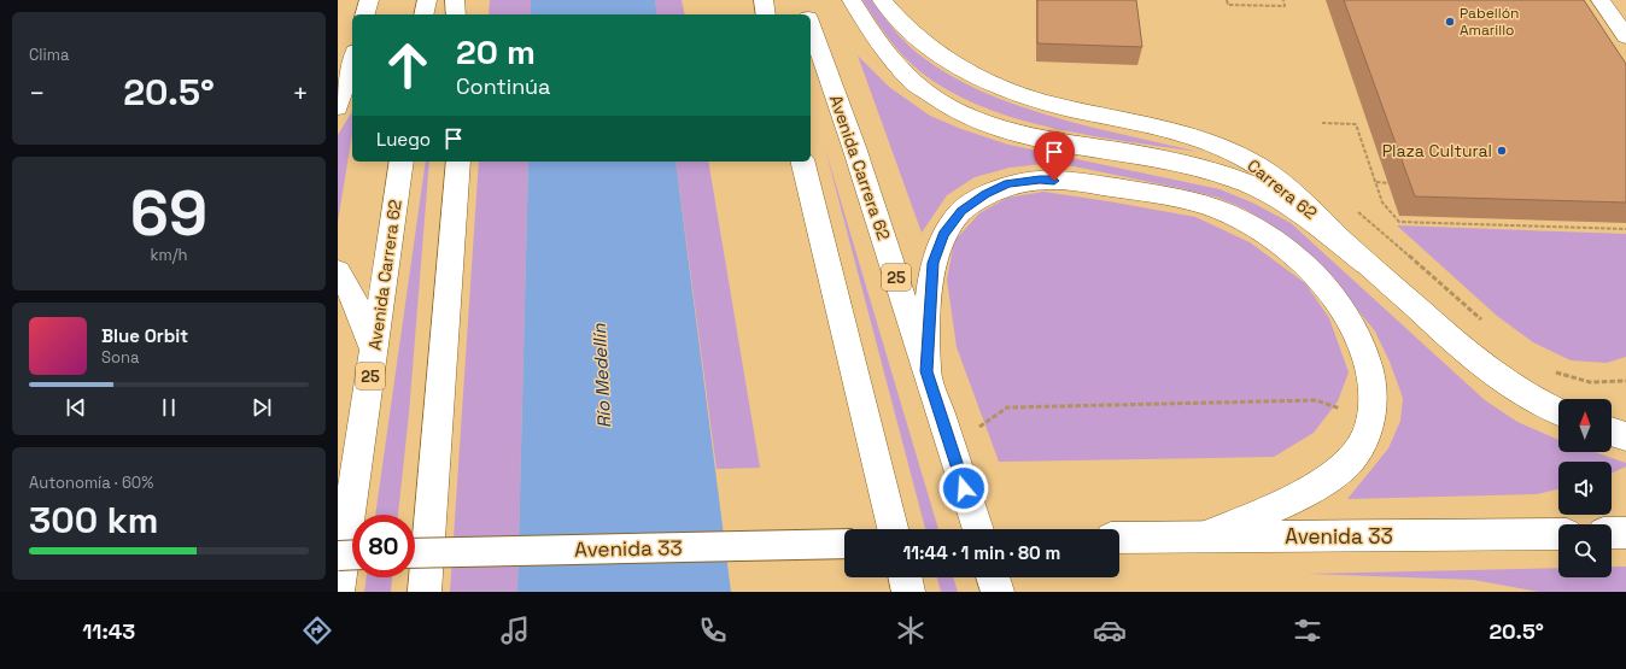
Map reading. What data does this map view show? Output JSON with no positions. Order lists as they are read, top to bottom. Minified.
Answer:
{"streets":{"main road":["Avenida Carrera 62","Carrera 62","25","Avenida 33"]},"water":["Río Medellín"],"places":["Pabellón Amarillo","Plaza Cultural"],"north":"top","page":{"tile":["Clima",["69","km/h"],["Autonomía · 60%","300 km"]],"turn":["20 m","Continúa"],"heat":["−","20.5°","+"],"then":"Luego","song":["Blue Orbit","Sona"],"limit":"80","trip":"11:44 · 1 min · 80 m","tabs":["11:43","20.5°"]}}
